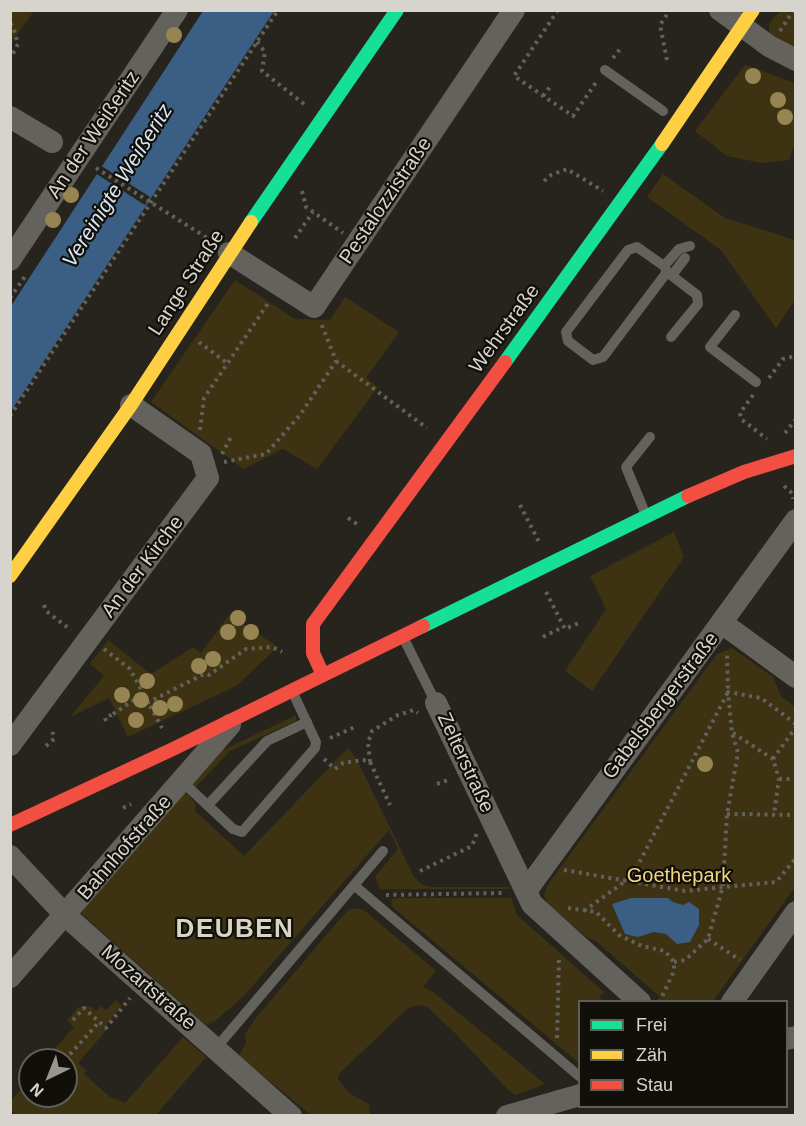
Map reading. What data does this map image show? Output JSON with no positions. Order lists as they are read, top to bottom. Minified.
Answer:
{"streets":{"street":["An der Weißeritz","Pestalozzistraße","Lange Straße","Wehrstraße","An der Kirche","Gabelsbergerstraße","Zelterstraße","Bahnhofstraße","Mozartstraße"]},"crossings":[["Pestalozzistraße","Lange Straße"],["Lange Straße","An der Kirche"],["Gabelsbergerstraße","Zelterstraße"],["Bahnhofstraße","Mozartstraße"]],"districts":["DEUBEN"],"water":["Vereinigte Weißeritz"],"parks":["Goethepark"],"legend":["Frei","Zäh","Stau"],"north":"bottom left"}
